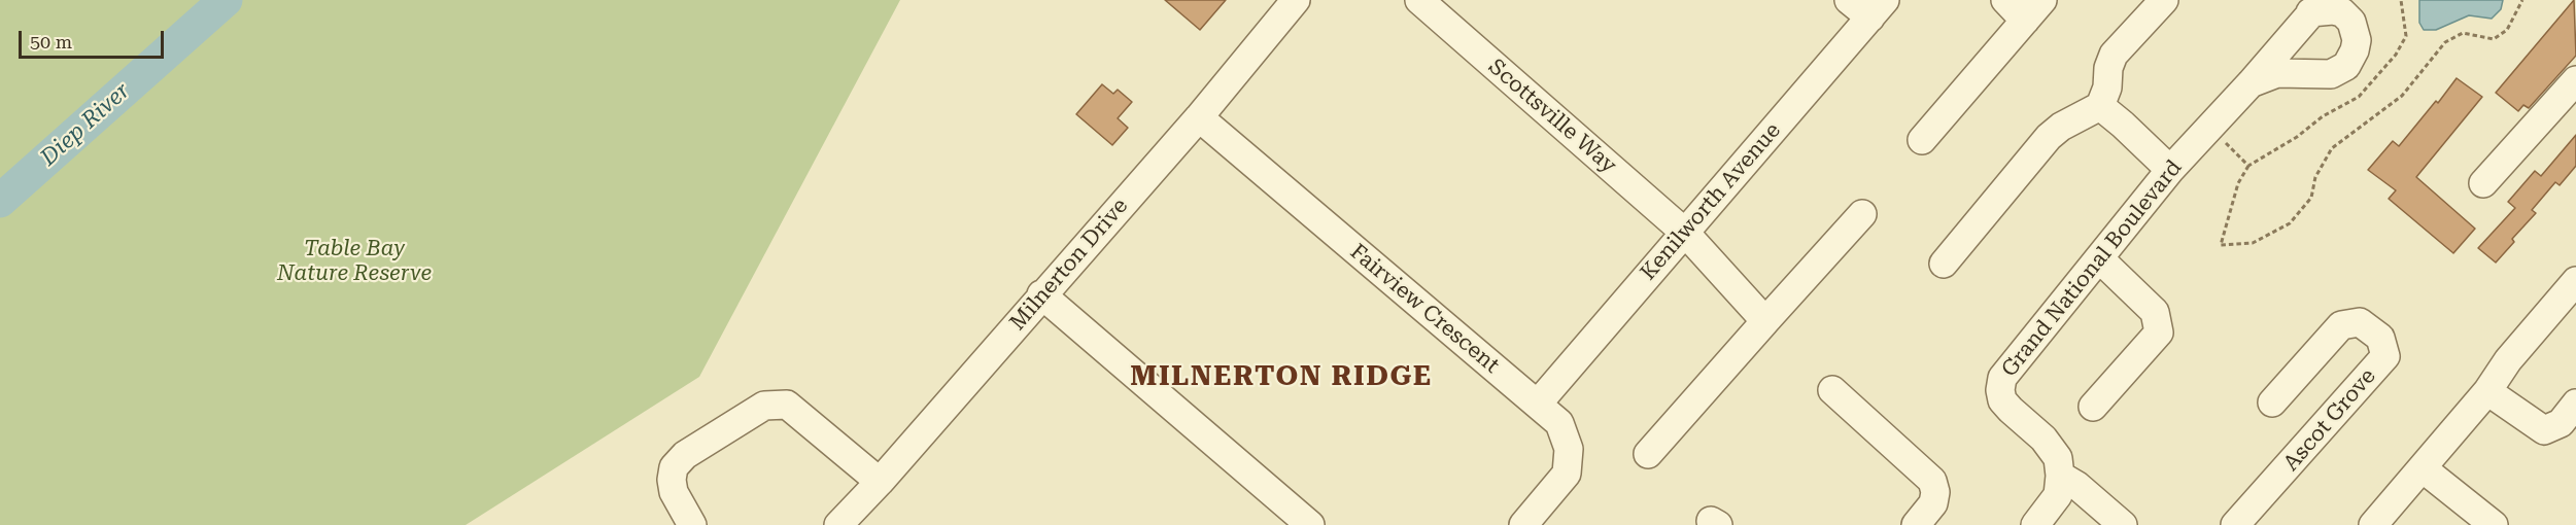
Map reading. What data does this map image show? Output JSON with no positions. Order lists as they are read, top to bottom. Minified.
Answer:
{"streets":{"street":["Scottsville Way","Kenilworth Avenue","Milnerton Drive","Grand National Boulevard","Fairview Crescent","Ascot Grove"]},"crossings":[["Scottsville Way","Kenilworth Avenue"],["Kenilworth Avenue","Fairview Crescent"],["Milnerton Drive","Fairview Crescent"]],"districts":["MILNERTON RIDGE"],"water":["Diep River"],"parks":["Table Bay Nature Reserve"],"scale_bar":"50 m"}
